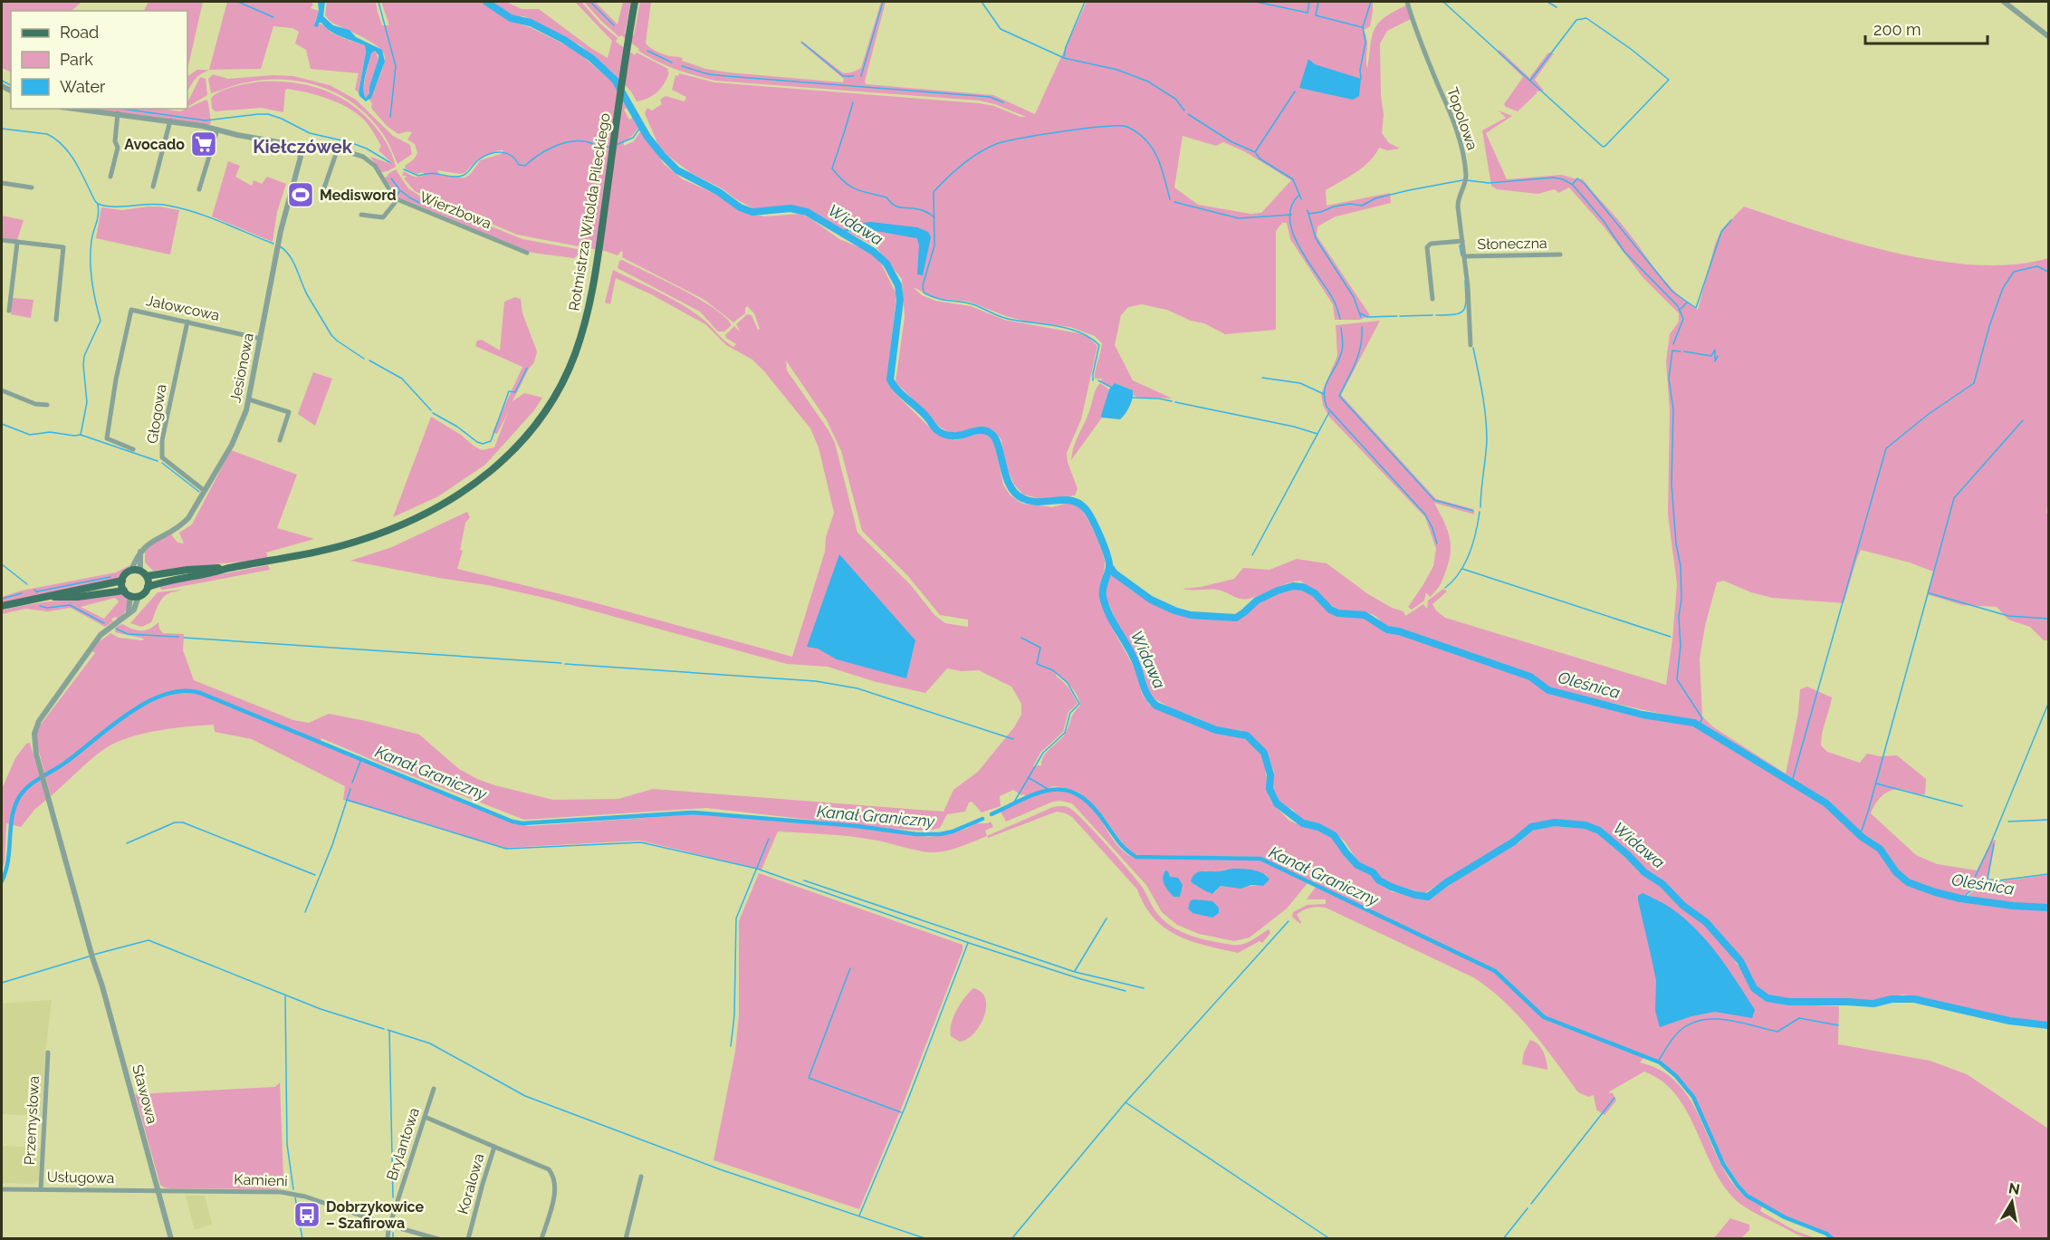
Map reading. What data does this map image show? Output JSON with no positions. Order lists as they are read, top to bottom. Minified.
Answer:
{"streets":{"main road":["Rotmistrza Witolda Pileckiego"],"street":["Topolowa","Wierzbowa","Słoneczna","Jałowcowa","Jesionowa","Głogowa","Stawowa","Przemysłowa","Brylantowa","Usługowa","Kamieni","Koralowa"]},"crossings":[["Topolowa","Słoneczna"],["Rotmistrza Witolda Pileckiego","Jesionowa"],["Jałowcowa","Jesionowa"],["Jałowcowa","Głogowa"],["Jesionowa","Głogowa"],["Stawowa","Usługowa"],["Stawowa","Kamieni"],["Przemysłowa","Usługowa"],["Brylantowa","Kamieni"],["Brylantowa","Koralowa"],["Usługowa","Kamieni"]],"districts":["Kiełczówek"],"water":["Widawa","Oleśnica","Kanał Graniczny"],"places":{"supermarket":["Avocado"],"sports":["Medisword"],"bus stop":["Dobrzykowice – Szafirowa"]},"legend":["Road","Park","Water"],"scale_bar":"200 m","north":"top"}
